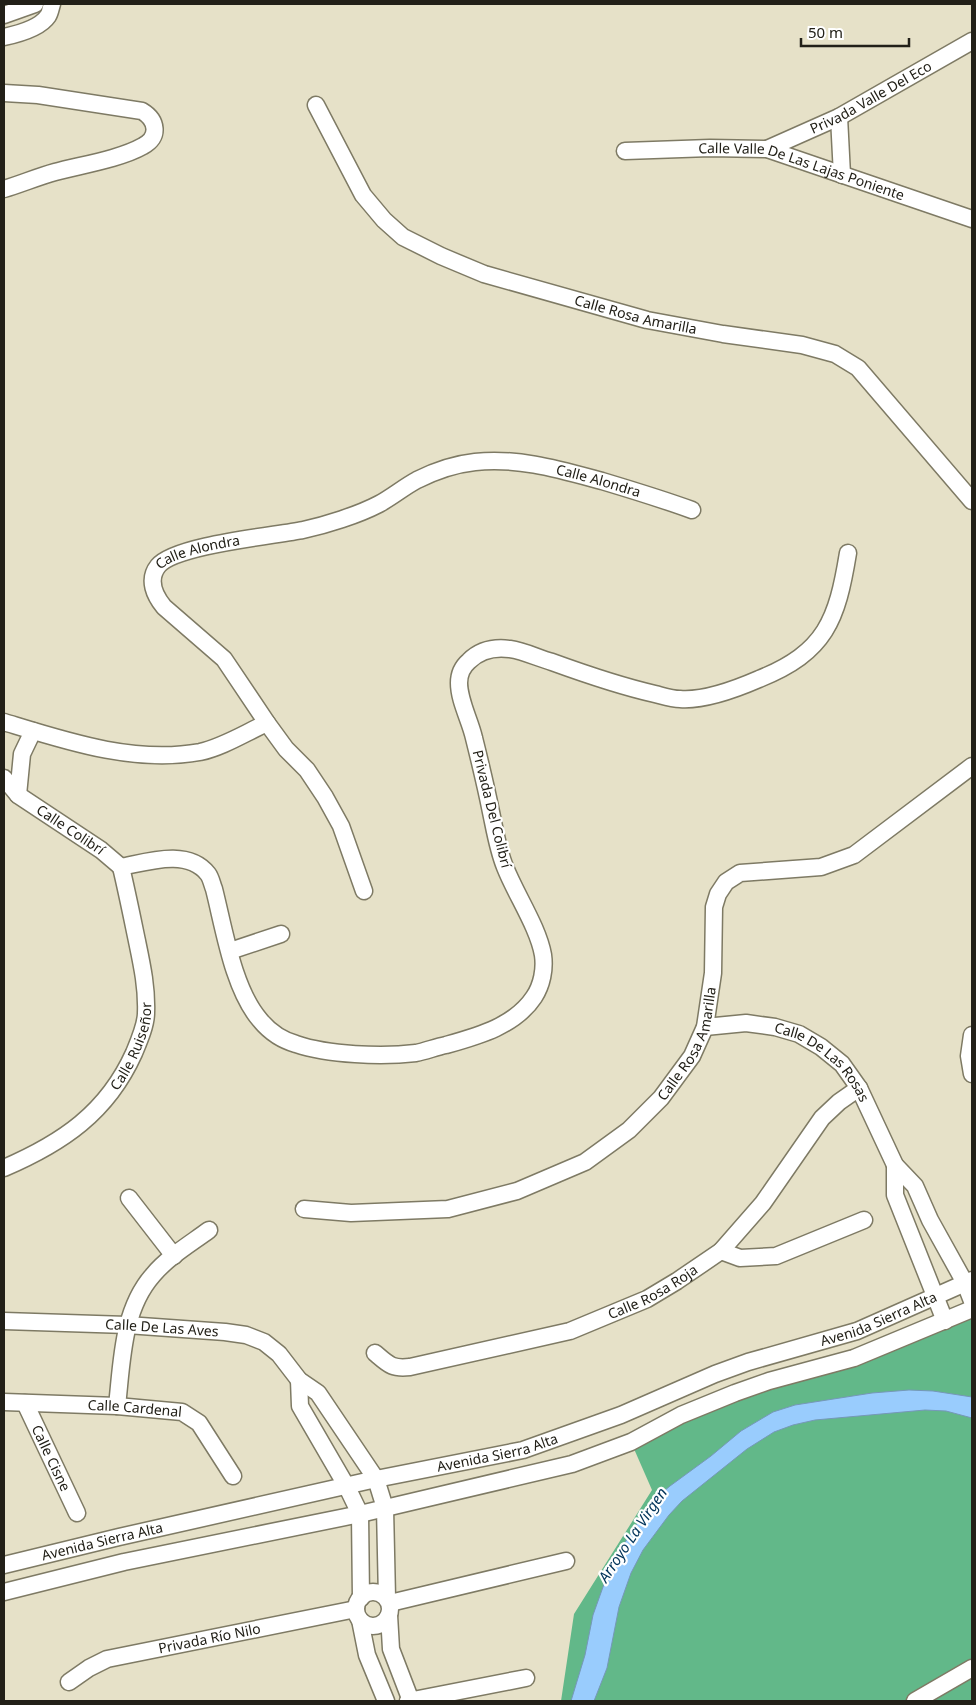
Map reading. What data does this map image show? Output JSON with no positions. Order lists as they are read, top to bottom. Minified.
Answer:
{"streets":{"street":["Privada Valle Del Eco","Calle Valle De Las Lajas Poniente","Calle Rosa Amarilla","Calle Alondra","Privada Del Colibrí","Calle Colibrí","Calle Ruiseñor","Calle De Las Rosas","Calle Rosa Roja","Avenida Sierra Alta","Calle De Las Aves","Calle Cardenal","Calle Cisne","Privada Río Nilo"]},"crossings":[["Privada Valle Del Eco","Calle Valle De Las Lajas Poniente"],["Calle Rosa Amarilla","Calle De Las Rosas"],["Privada Del Colibrí","Calle Colibrí"],["Privada Del Colibrí","Calle Ruiseñor"],["Calle Colibrí","Calle Ruiseñor"],["Calle De Las Rosas","Calle Rosa Roja"],["Calle De Las Rosas","Avenida Sierra Alta"],["Avenida Sierra Alta","Calle De Las Aves"],["Calle De Las Aves","Privada Río Nilo"],["Calle Cardenal","Calle Cisne"]],"water":["Arroyo La Virgen"],"scale_bar":"50 m"}
